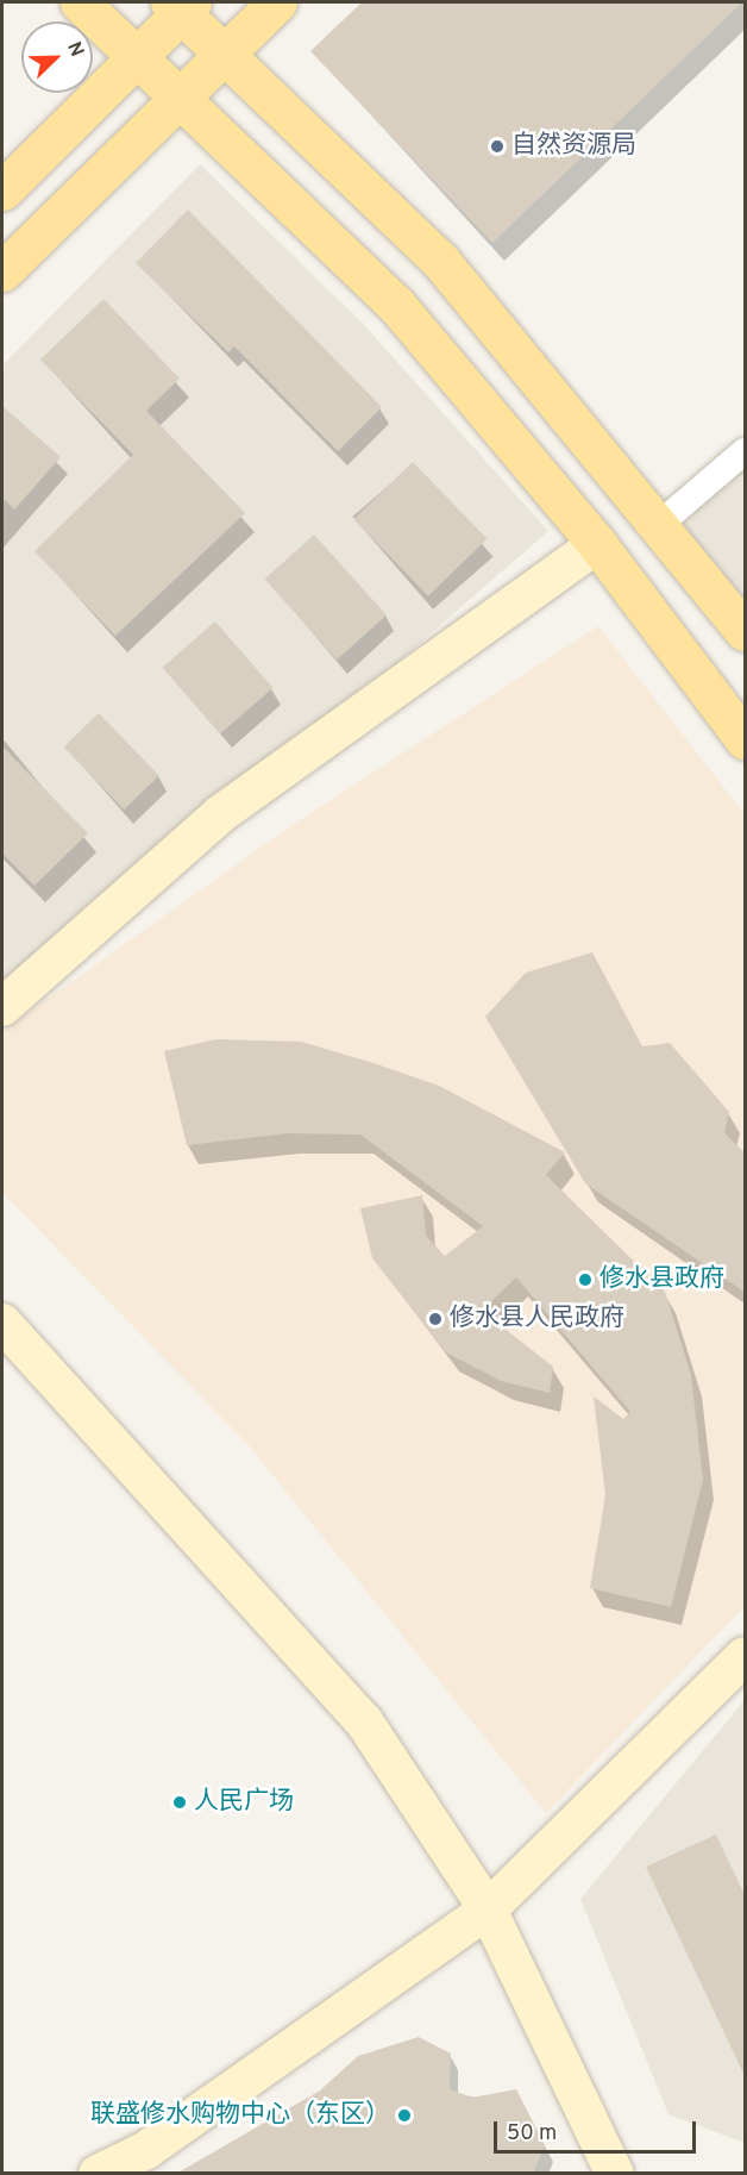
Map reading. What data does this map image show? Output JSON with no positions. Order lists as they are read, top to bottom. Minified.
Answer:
{"places":["自然资源局","修水县政府","修水县人民政府","人民广场","联盛修水购物中心（东区）"],"scale_bar":"50 m","north":"top right"}
